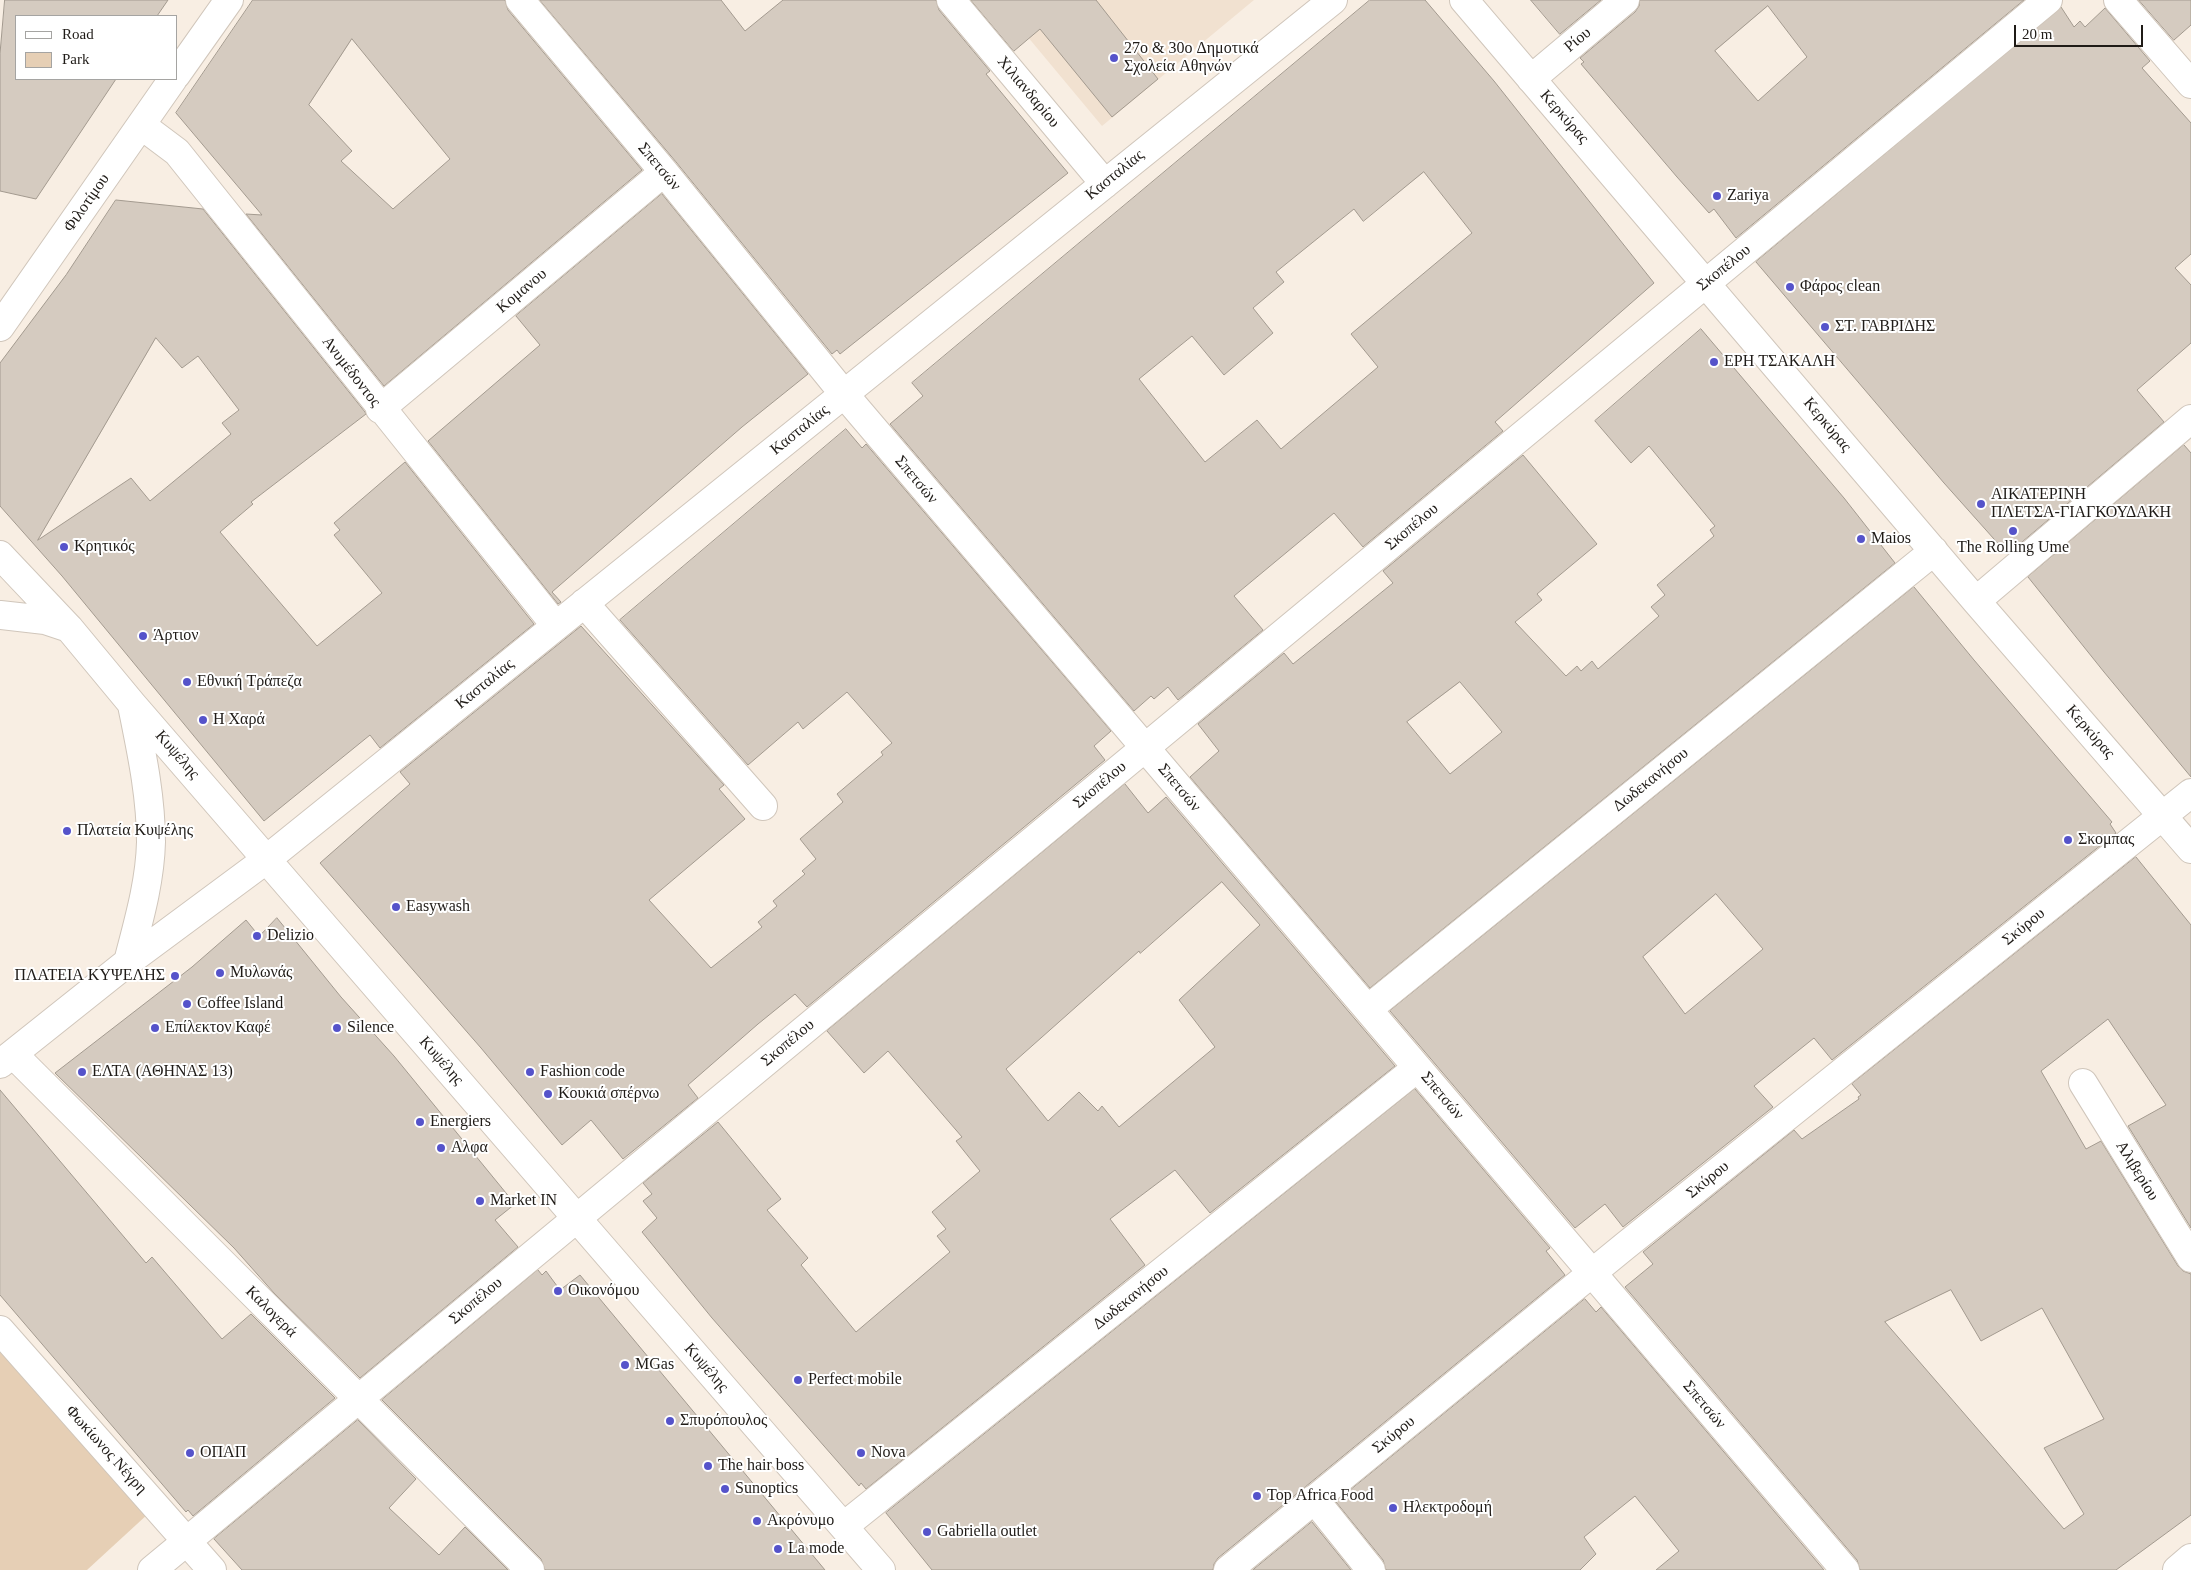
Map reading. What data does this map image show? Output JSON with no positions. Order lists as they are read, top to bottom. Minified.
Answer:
{"streets":{"street":["Ρίου","Χιλιανδαρίου","Κερκύρας","Σπετσών","Κασταλίας","Φιλοτίμου","Σκοπέλου","Κομανου","Ανυμέδοντος","Κυψέλης","Δωδεκανήσου","Σκύρου","Αλιβερίου","Καλογερά","Φωκίωνος Νέγρη"]},"crossings":[["Ρίου","Κερκύρας"],["Χιλιανδαρίου","Κασταλίας"],["Κερκύρας","Σκοπέλου"],["Κερκύρας","Δωδεκανήσου"],["Κερκύρας","Σκύρου"],["Σπετσών","Κασταλίας"],["Σπετσών","Σκοπέλου"],["Σπετσών","Κομανου"],["Σπετσών","Δωδεκανήσου"],["Σπετσών","Σκύρου"],["Κασταλίας","Ανυμέδοντος"],["Κασταλίας","Κυψέλης"],["Φιλοτίμου","Ανυμέδοντος"],["Σκοπέλου","Κυψέλης"],["Σκοπέλου","Καλογερά"],["Σκοπέλου","Φωκίωνος Νέγρη"],["Κομανου","Ανυμέδοντος"],["Κυψέλης","Δωδεκανήσου"]],"places":["27ο & 30ο Δημοτικά Σχολεία Αθηνών","Zariya","Φάρος clean","ΣΤ. ΓΑΒΡΙΔΗΣ","ΕΡΗ ΤΣΑΚΑΛΗ","ΑΙΚΑΤΕΡΙΝΗ ΠΛΕΤΣΑ-ΓΙΑΓΚΟΥΔΑΚΗ","The Rolling Ume","Maios","Κρητικός","Άρτιον","Εθνική Τράπεζα","Η Χαρά","Πλατεία Κυψέλης","Σκομπας","Easywash","Delizio","Μυλωνάς","ΠΛΑΤΕΙΑ ΚΥΨΕΛΗΣ","Coffee Island","Επίλεκτον Καφέ","Silence","ΕΛΤΑ (ΑΘΗΝΑΣ 13)","Fashion code","Κουκιά σπέρνω","Energiers","Αλφα","Market IN","Οικονόμου","MGas","Perfect mobile","Σπυρόπουλος","ΟΠΑΠ","Nova","The hair boss","Sunoptics","Top Africa Food","Ηλεκτροδομή","Ακρόνυμο","Gabriella outlet","La mode"],"legend":["Road","Park"],"scale_bar":"20 m"}
